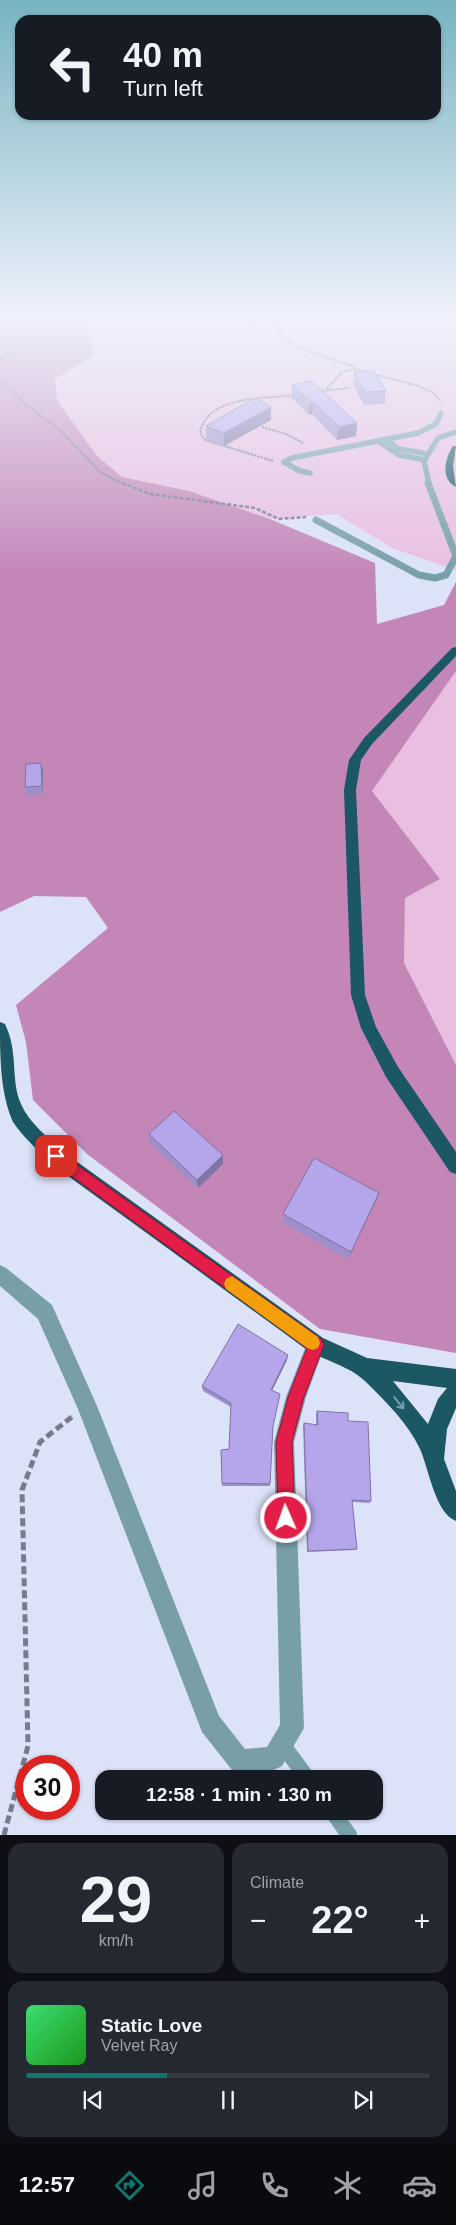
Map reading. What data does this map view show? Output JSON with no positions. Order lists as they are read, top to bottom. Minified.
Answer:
{"page":{"turn":["40 m","Turn left"],"limit":"30","trip":"12:58 · 1 min · 130 m","tile":[["29","km/h"],"Climate"],"heat":["−","22°","+"],"song":["Static Love","Velvet Ray"],"tabs":"12:57"}}
